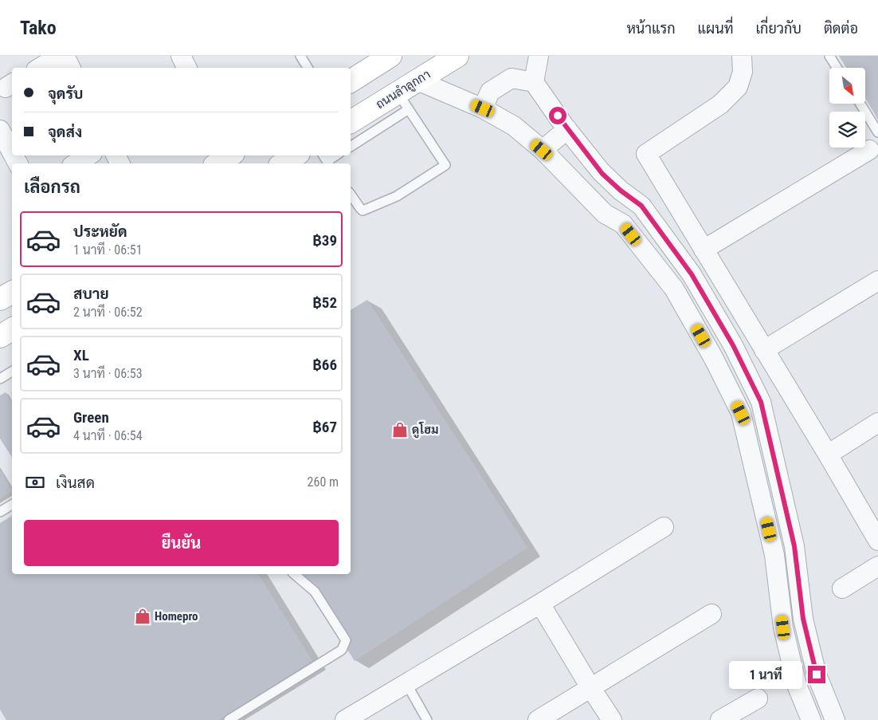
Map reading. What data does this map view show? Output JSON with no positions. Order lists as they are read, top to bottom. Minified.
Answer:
{"streets":{"main road":["ถนนลำลูกกา"]},"places":{"shop":["ดูโฮม","Homepro"]},"north":"bottom right","page":{"header":"Tako","nav":["หน้าแรก","แผนที่","เกี่ยวกับ","ติดต่อ"],"banner":["จุดรับ","จุดส่ง"],"heading":"เลือกรถ","list":[{"name":"ประหยัด","note":"1 นาที · 06:51","value":"฿39"},{"name":"สบาย","note":"2 นาที · 06:52","value":"฿52"},{"name":"XL","note":"3 นาที · 06:53","value":"฿66"},{"name":"Green","note":"4 นาที · 06:54","value":"฿67"}],"pay":["เงินสด","260 m"],"buttons":"ยืนยัน","bubble":"1 นาที"}}
